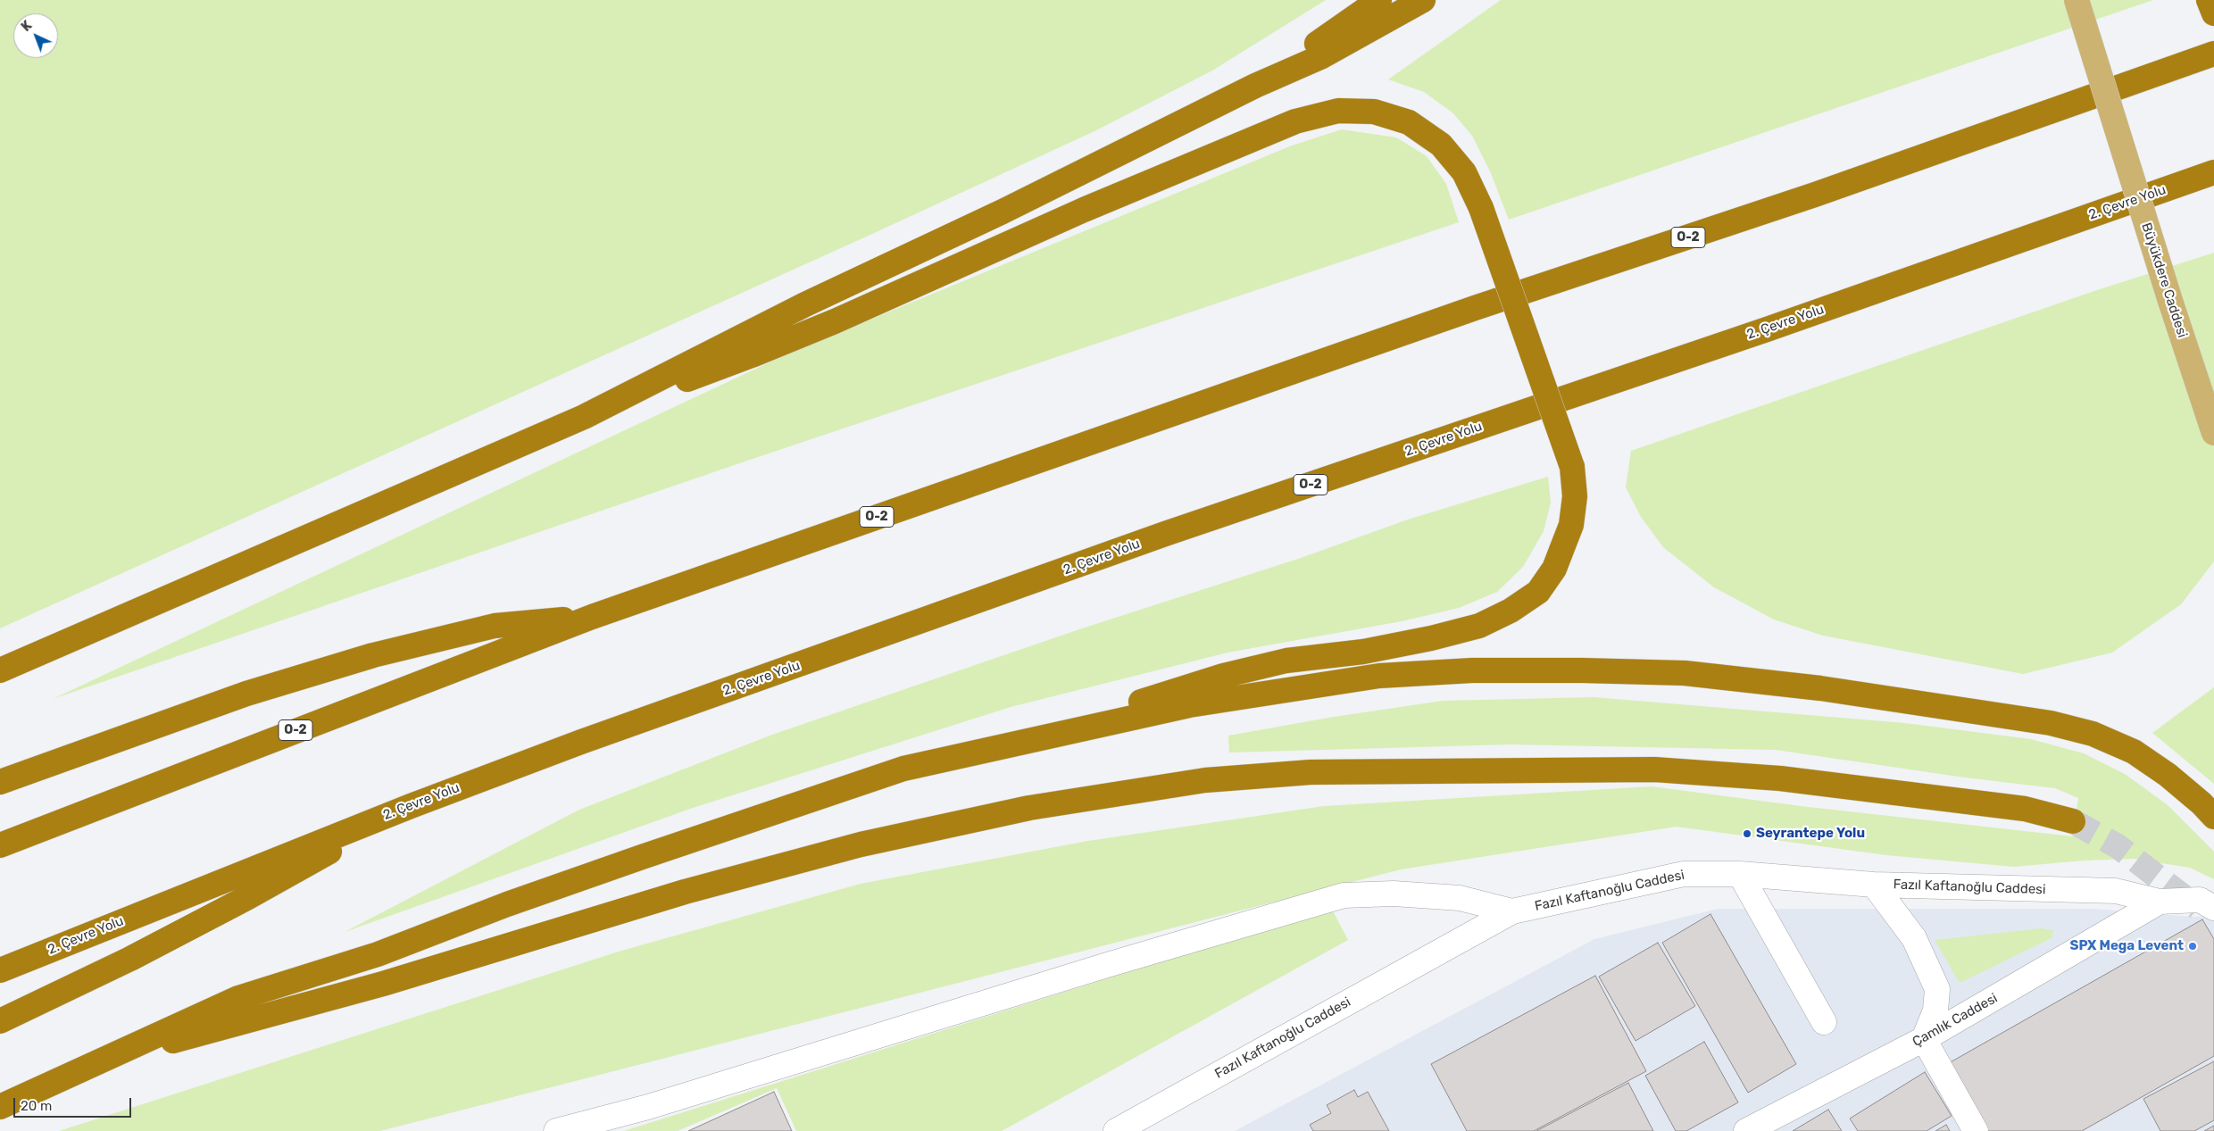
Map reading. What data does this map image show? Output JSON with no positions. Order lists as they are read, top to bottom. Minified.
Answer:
{"streets":{"highway":["2. Çevre Yolu","O-2"],"main road":["Büyükdere Caddesi"],"street":["Fazıl Kaftanoğlu Caddesi","Çamlık Caddesi"]},"crossings":[["Fazıl Kaftanoğlu Caddesi","Çamlık Caddesi"]],"places":["Seyrantepe Yolu","SPX Mega Levent"],"scale_bar":"20 m","north":"top left"}
